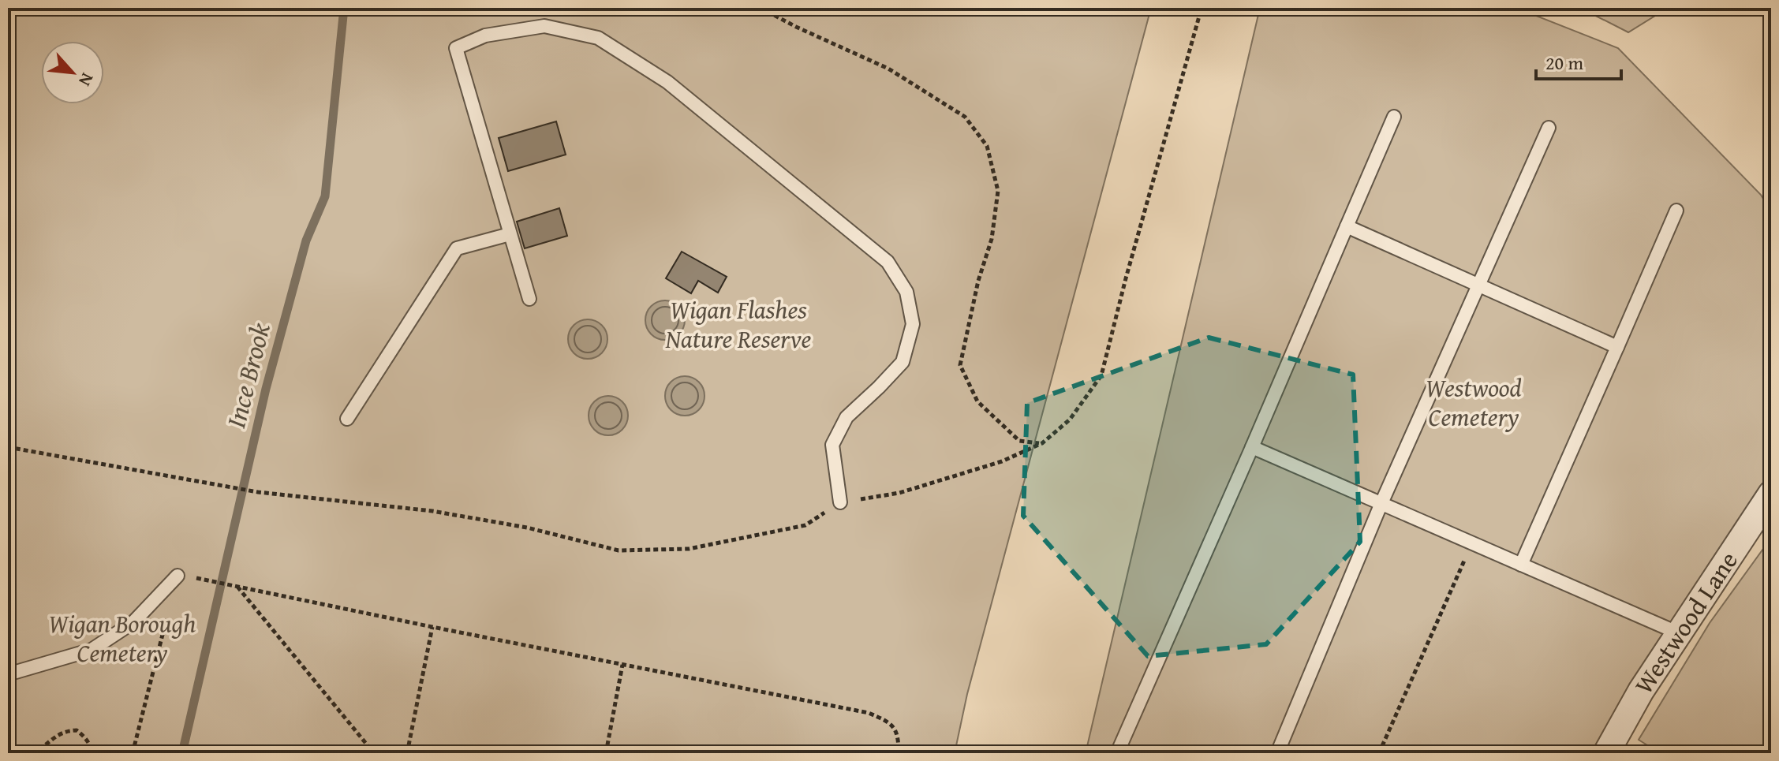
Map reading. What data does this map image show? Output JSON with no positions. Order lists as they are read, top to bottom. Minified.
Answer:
{"streets":{"street":["Westwood Lane"]},"water":["Ince Brook"],"parks":["Wigan Flashes Nature Reserve","Westwood Cemetery","Wigan Borough Cemetery"],"scale_bar":"20 m","north":"bottom right"}
